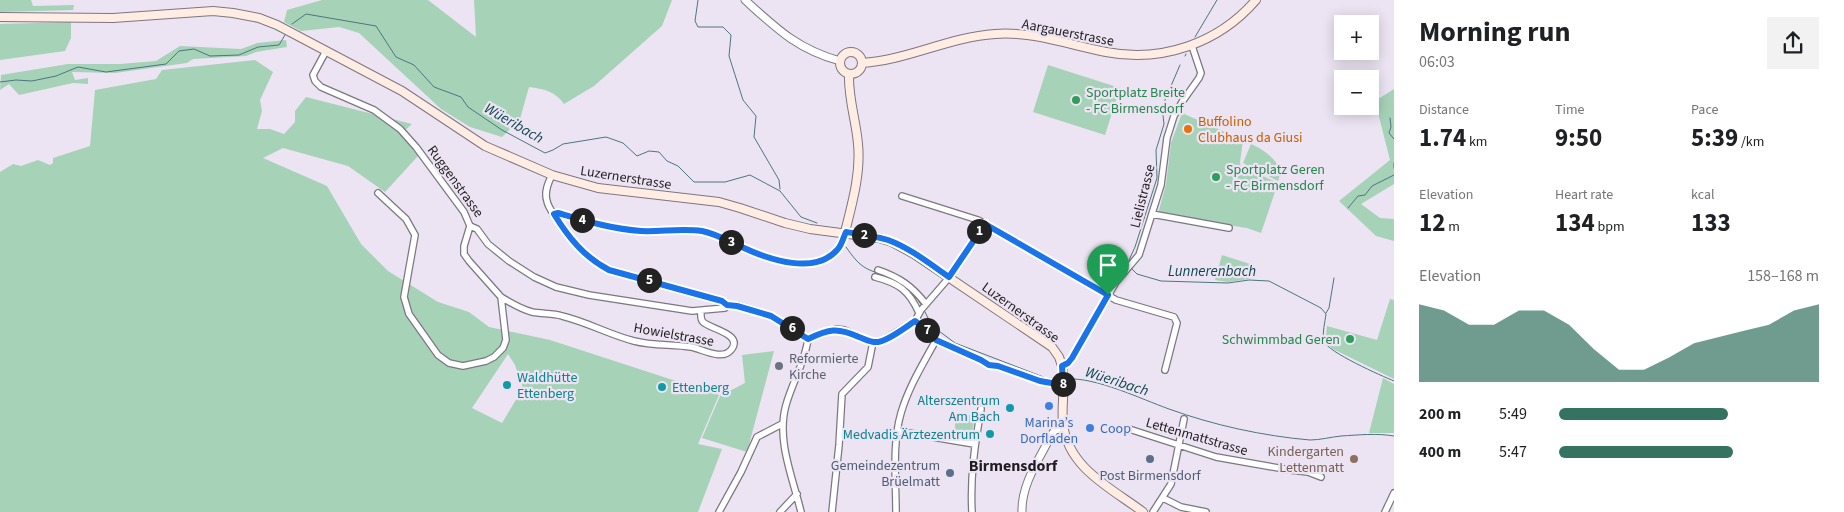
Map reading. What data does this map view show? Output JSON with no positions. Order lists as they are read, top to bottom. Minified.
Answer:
{"streets":{"main road":["Aargauerstrasse","Luzernerstrasse"],"street":["Ruggenstrasse","Lielistrasse","Howielstrasse","Lettenmattstrasse"]},"crossings":[["Aargauerstrasse","Lielistrasse"],["Luzernerstrasse","Ruggenstrasse"],["Luzernerstrasse","Lielistrasse"],["Ruggenstrasse","Howielstrasse"]],"districts":["Birmensdorf"],"water":["Wüeribach","Lunnerenbach"],"places":["Sportplatz Breite - FC Birmensdorf","Buffolino Clubhaus da Giusi","Sportplatz Geren - FC Birmensdorf","Schwimmbad Geren","Reformierte Kirche","Waldhütte Ettenberg","Ettenberg","Marina’s Dorfladen","Alterszentrum Am Bach","Coop","Medvadis Ärztezentrum","Post Birmensdorf","Kindergarten Lettenmatt","Gemeindezentrum Brüelmatt"],"page":{"heading":["Morning run","06:03"],"map_buttons":["+","−"],"stats":[["Distance","1.74 km"],["Time","9:50"],["Pace","5:39 /km"],["Elevation","12 m"],["Heart rate","134 bpm"],["kcal","133"]],"pins":["4","1","2","3","5","6","7","8"],"chart":["Elevation","158–168 m"],"list":[{"name":"200 m","note":"5:49"},{"name":"400 m","note":"5:47"}]}}
